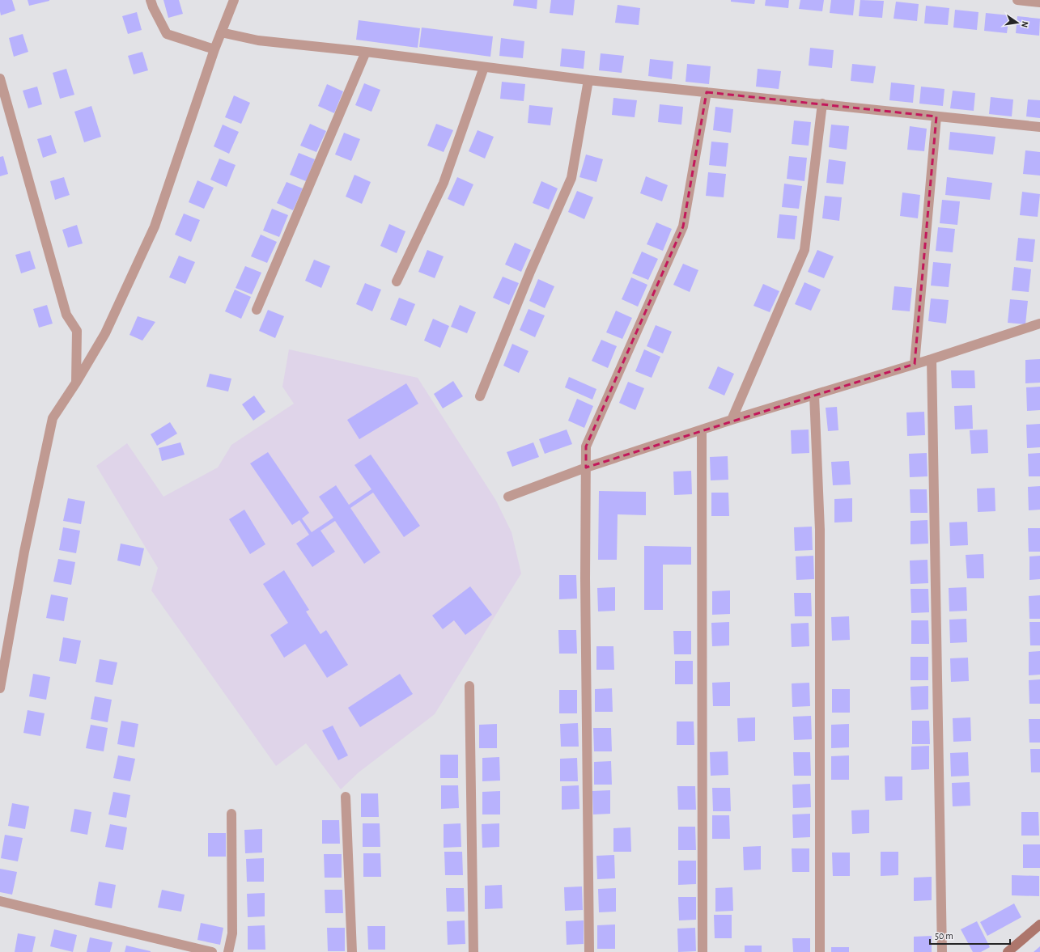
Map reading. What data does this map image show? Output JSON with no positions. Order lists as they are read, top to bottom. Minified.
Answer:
{"scale_bar":"50 m","north":"right"}
